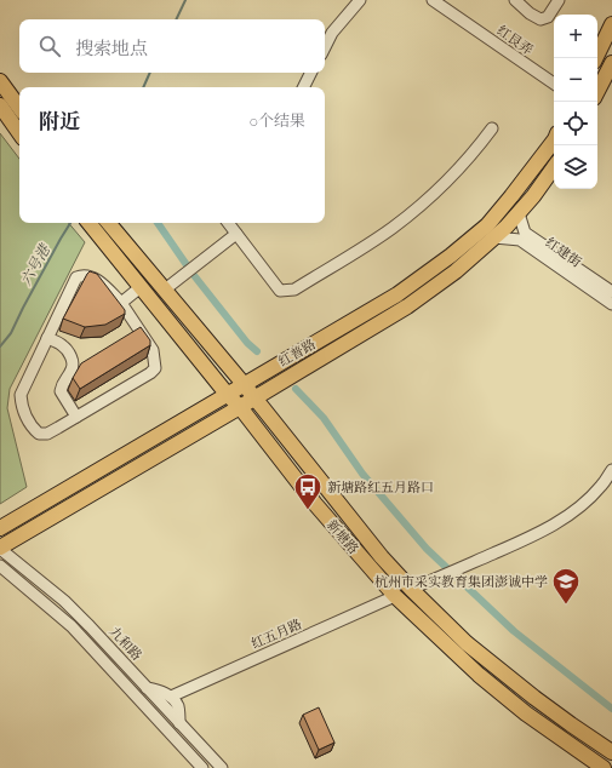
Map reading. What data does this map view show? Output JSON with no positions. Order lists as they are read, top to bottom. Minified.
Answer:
{"streets":{"main road":["红普路","新塘路"],"street":["红艮弄","红建街","红五月路","九和路"]},"crossings":[["红建街","红普路"],["红普路","新塘路"],["红普路","九和路"],["新塘路","红五月路"]],"water":["六号港"],"places":{"bus stop":["新塘路红五月路口"],"school or university":["杭州市采实教育集团澎诚中学"]},"page":{"map_buttons":["+","−"],"search":"搜索地点","heading":["附近","0个结果"]}}
